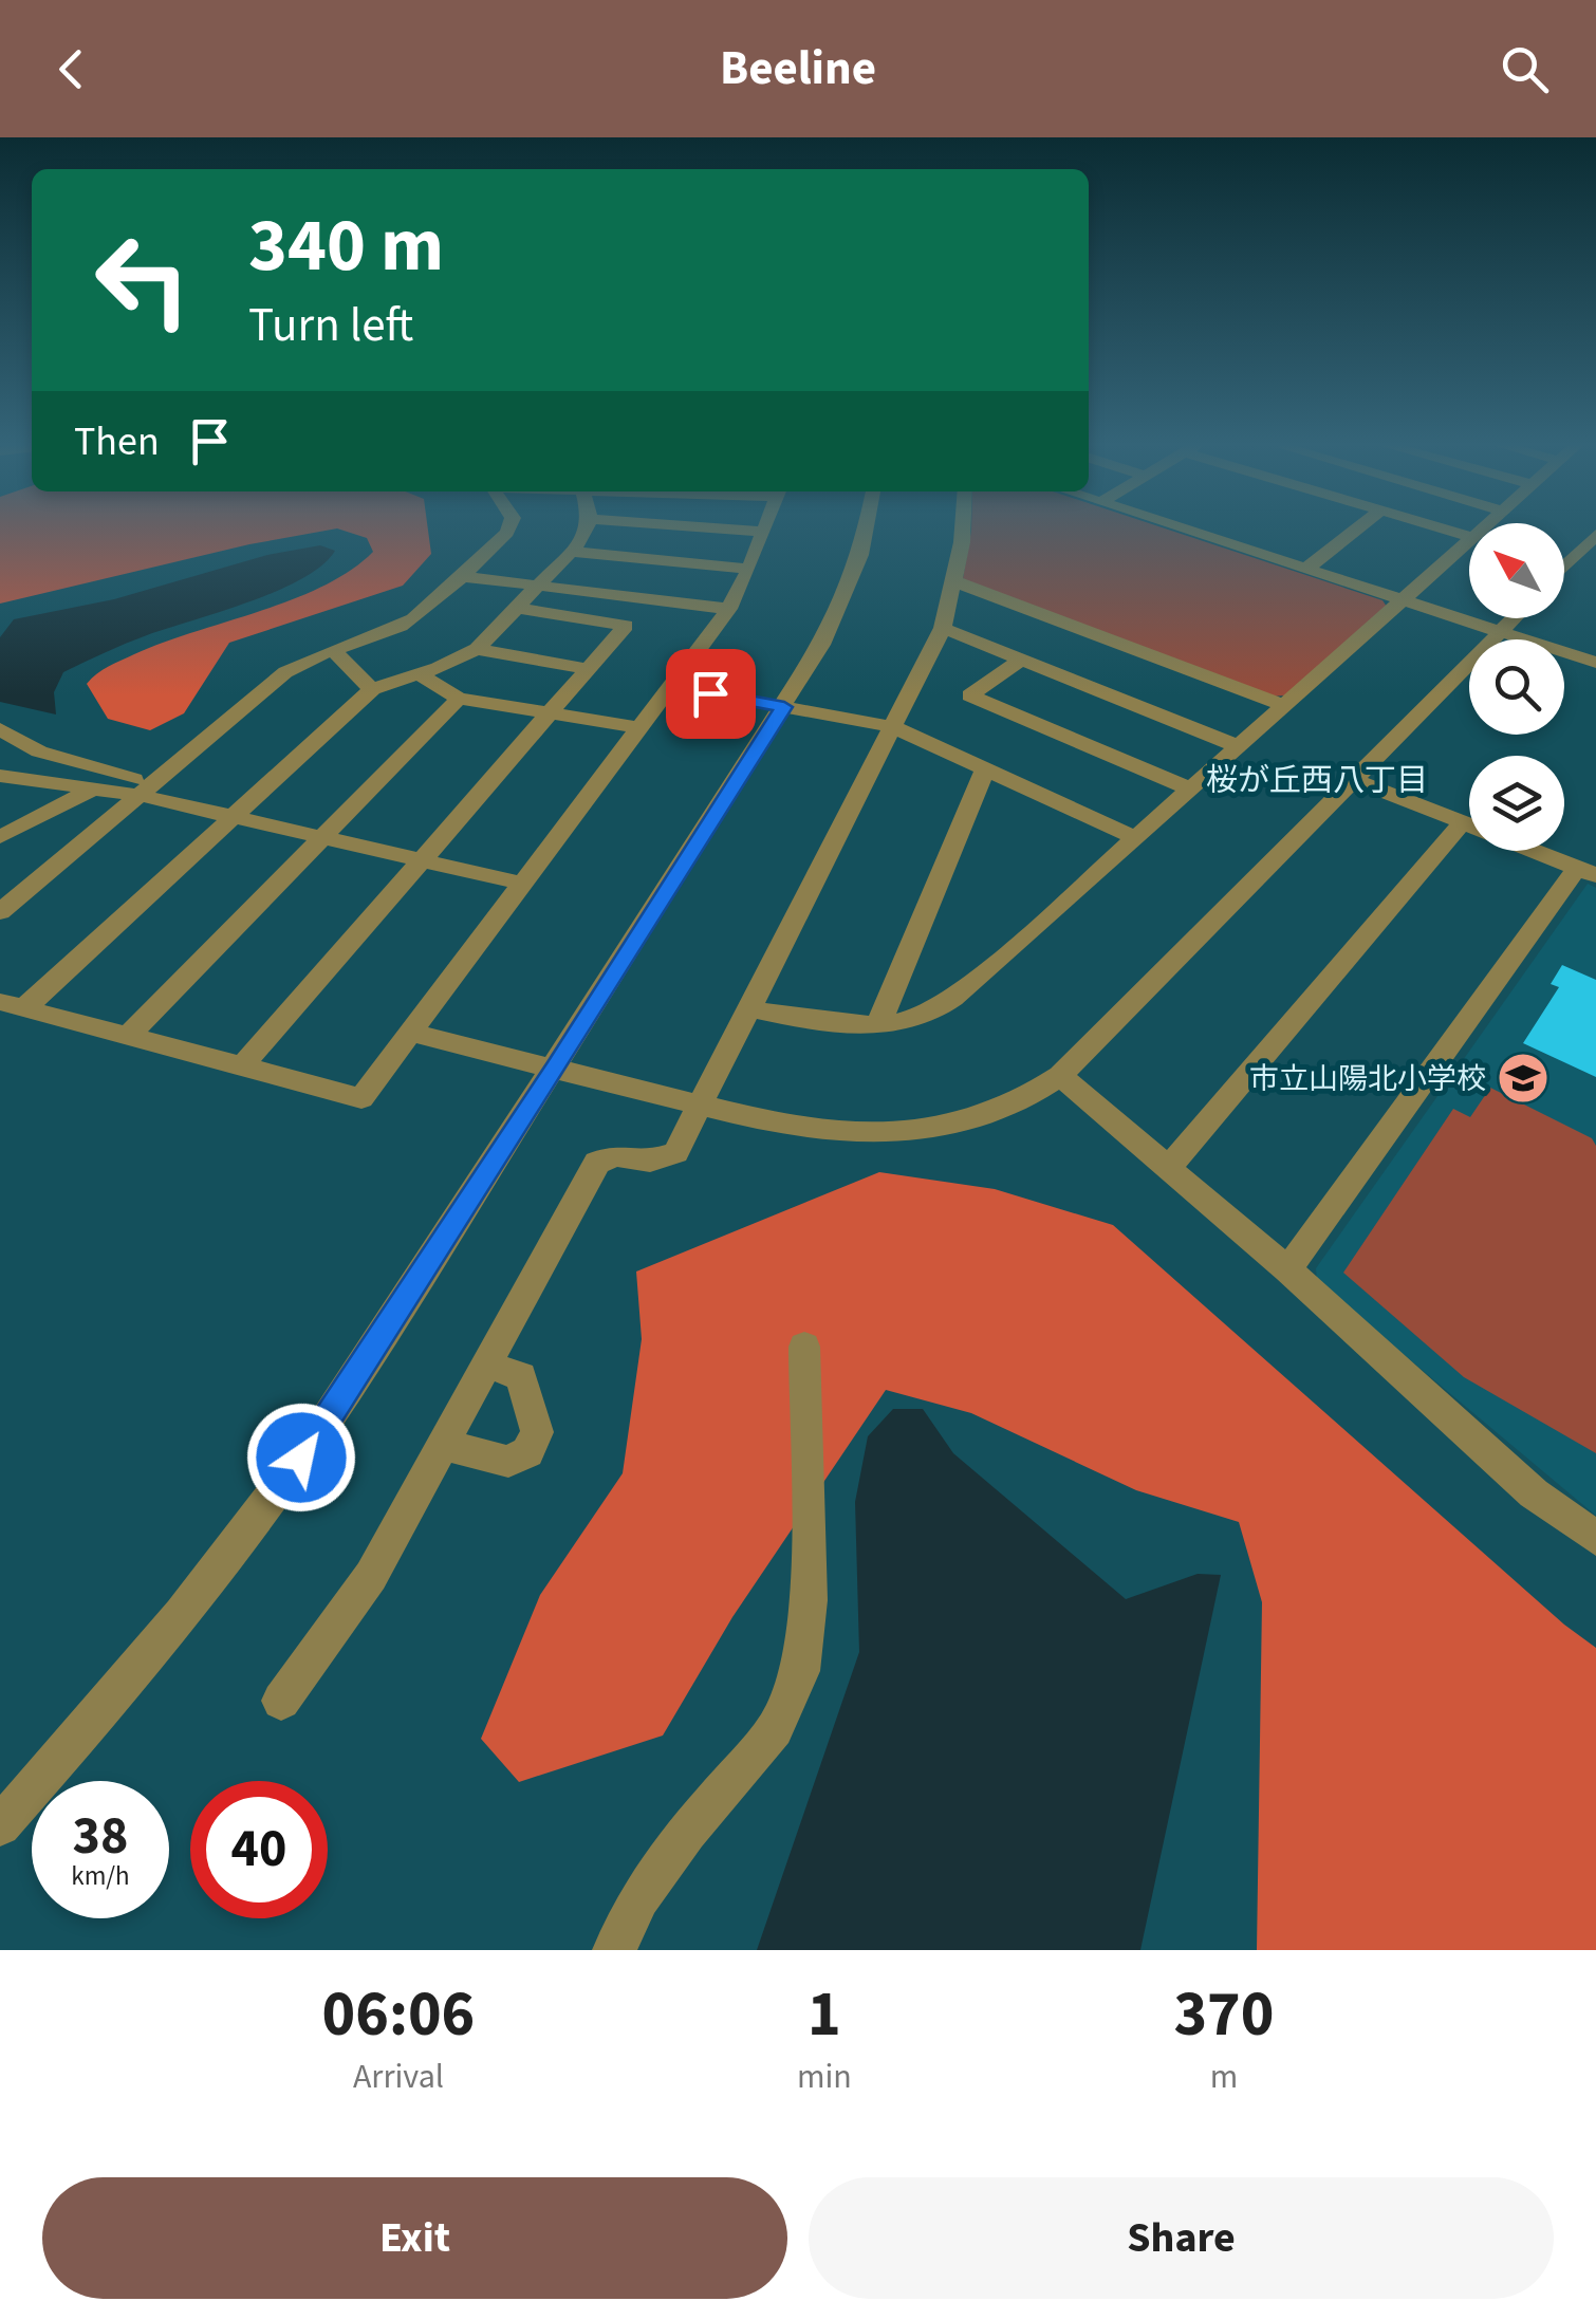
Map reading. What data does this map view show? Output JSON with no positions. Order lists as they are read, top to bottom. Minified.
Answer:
{"districts":["桜が丘西八丁目"],"places":{"school or university":["市立山陽北小学校"]},"north":"top left","page":{"header":"Beeline","turn":["340 m","Turn left"],"then":"Then","speed":"38 km/h","limit":"40","eta":["06:06","Arrival","1","min","370","m"],"buttons":["Exit","Share"]}}
